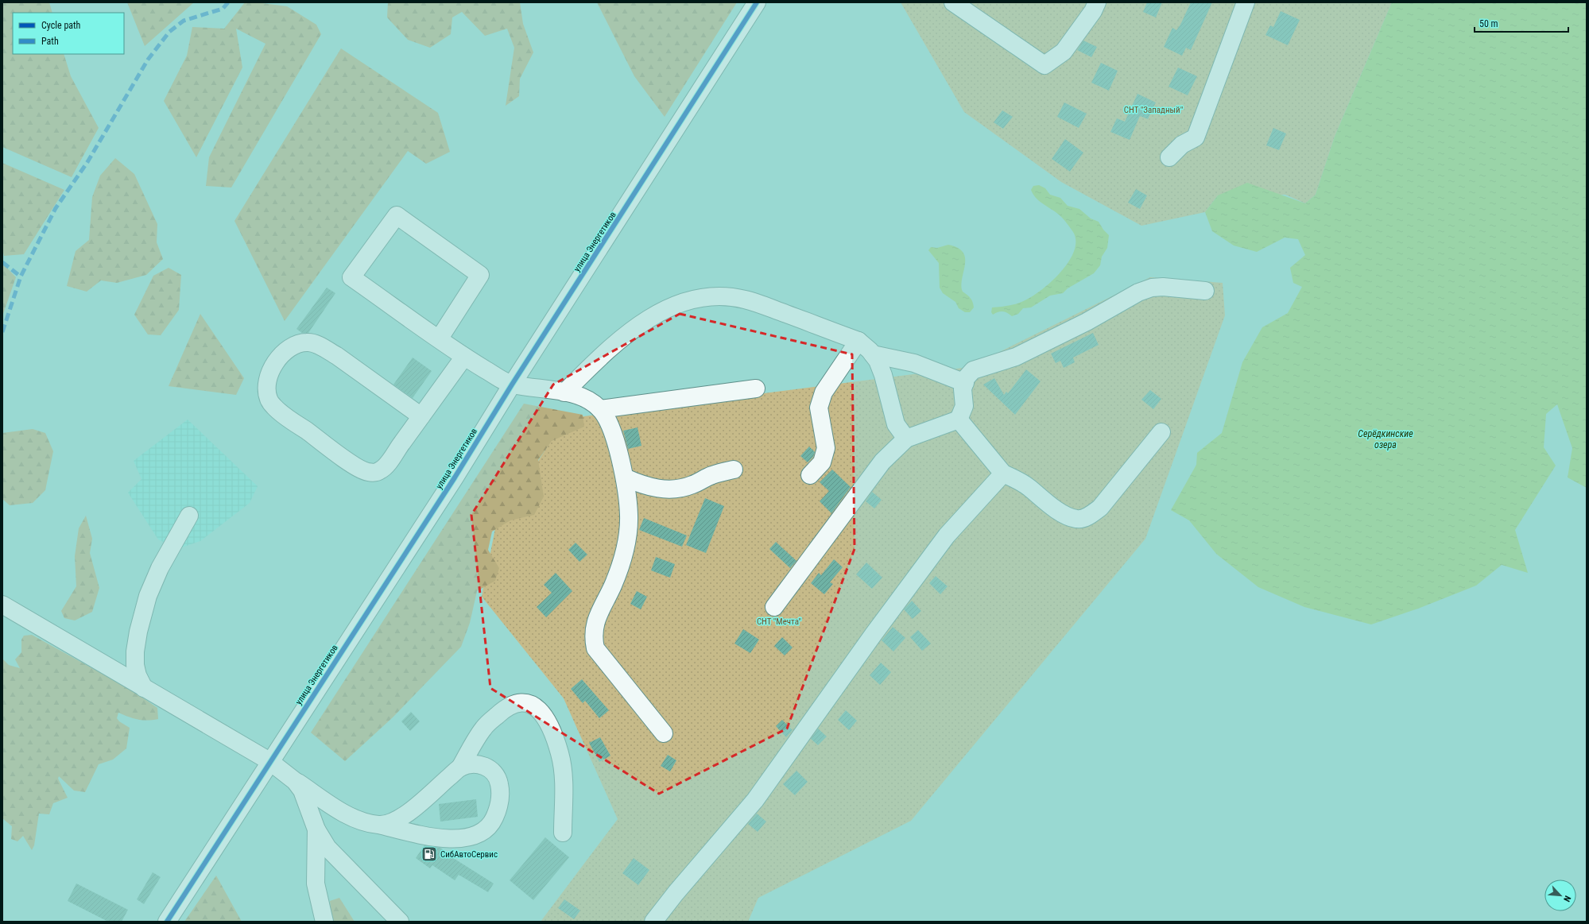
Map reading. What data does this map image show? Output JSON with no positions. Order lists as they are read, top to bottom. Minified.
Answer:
{"streets":{"street":["улица Энергетиков"]},"water":["Серёдкинские озера"],"parks":["СНТ \"Западный\"","СНТ \"Мечта\""],"places":{"fuel station":["СибАвтоСервис"]},"legend":["Cycle path","Path"],"scale_bar":"50 m","north":"bottom right"}
